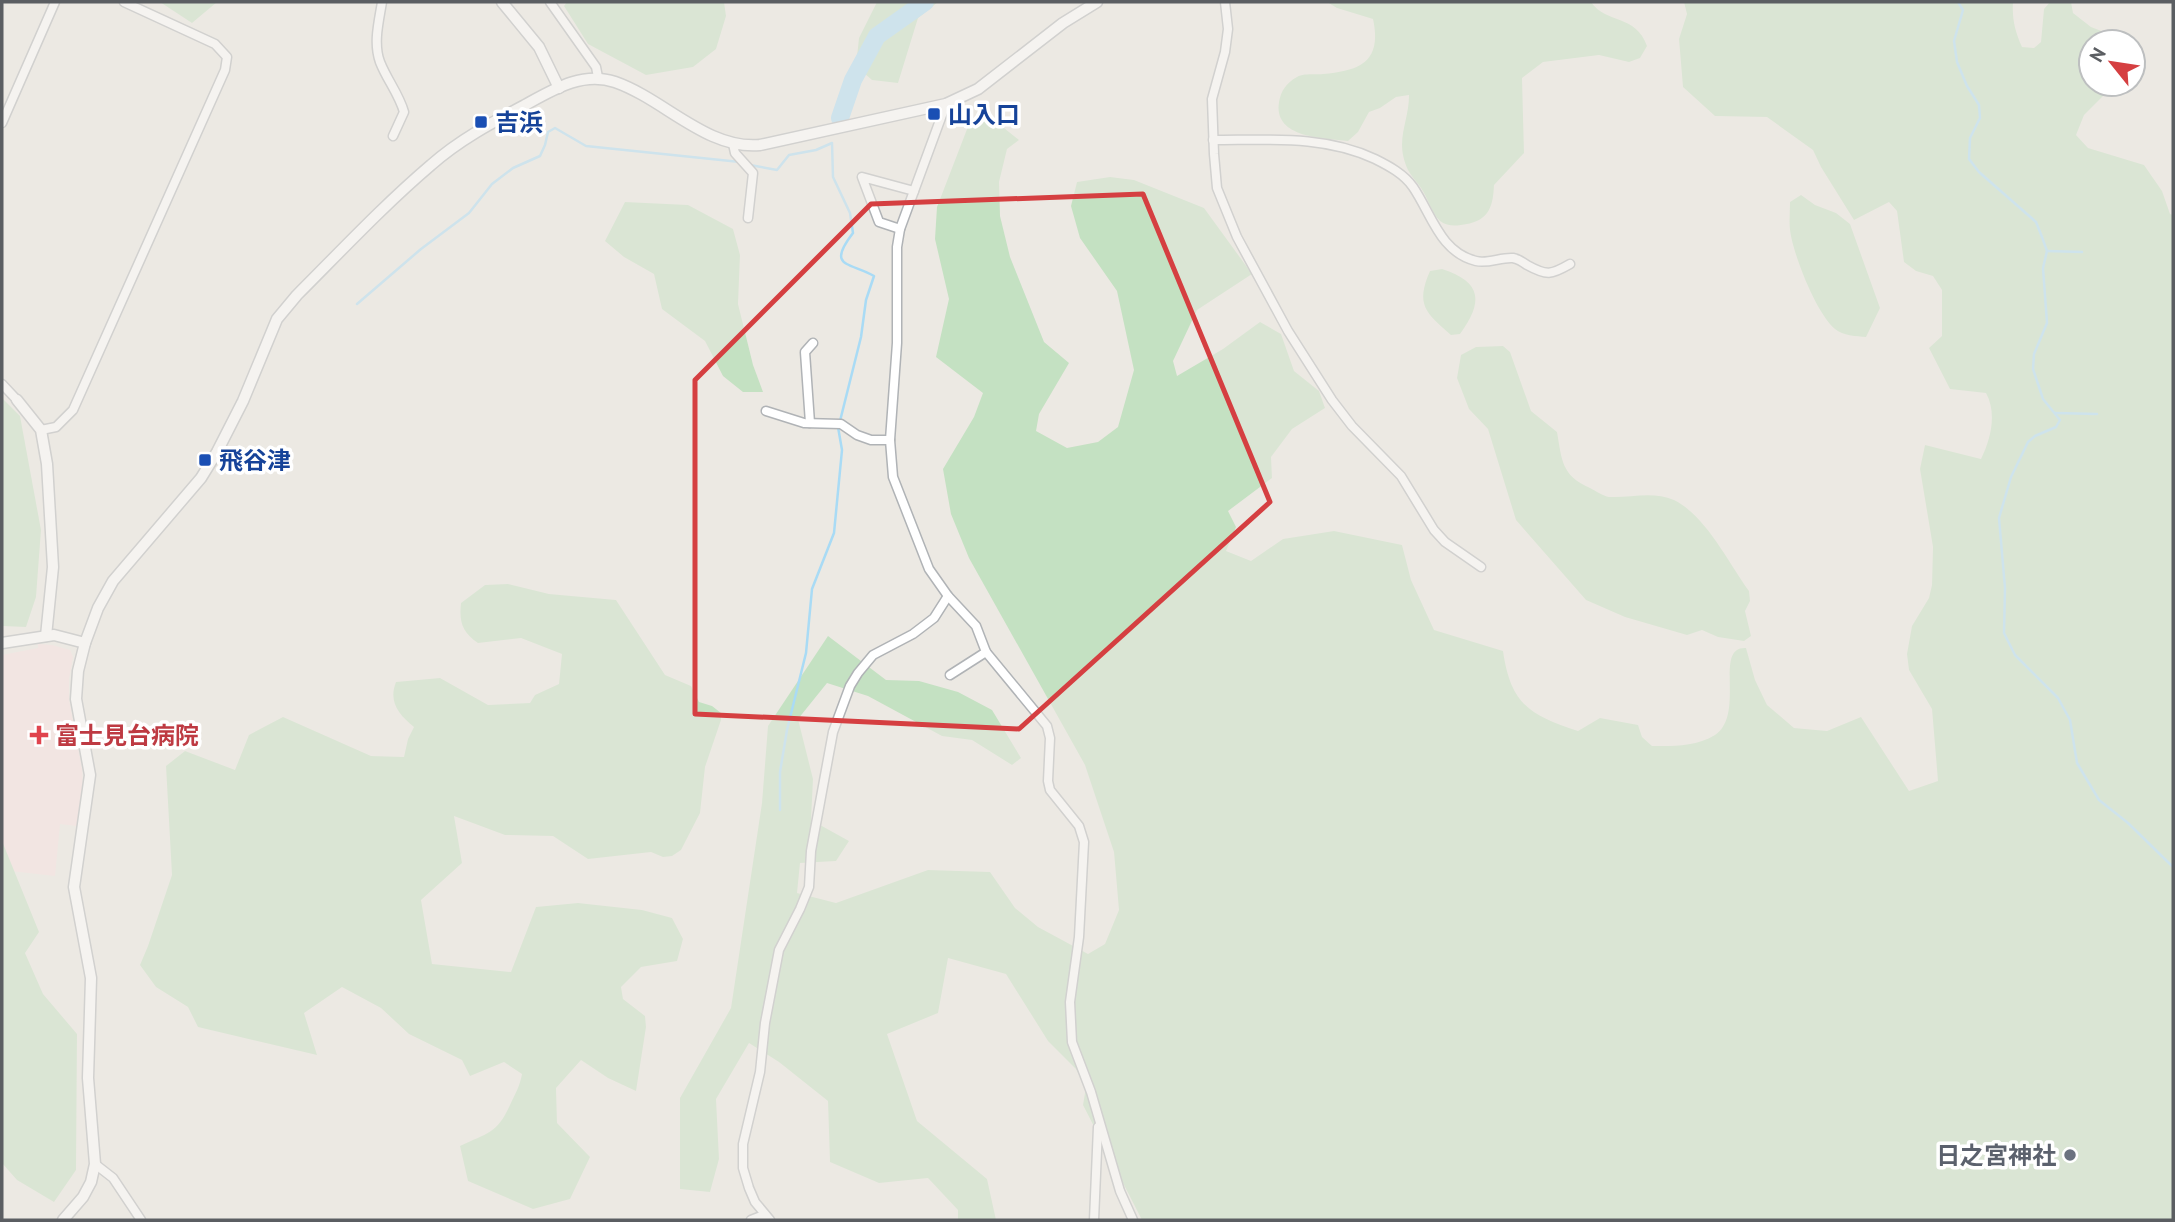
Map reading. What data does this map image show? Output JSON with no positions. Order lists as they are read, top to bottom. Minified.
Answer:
{"places":{"transit":["山入口","吉浜","飛谷津"],"health":["富士見台病院"],"other":["日之宮神社"]},"north":"top left"}
